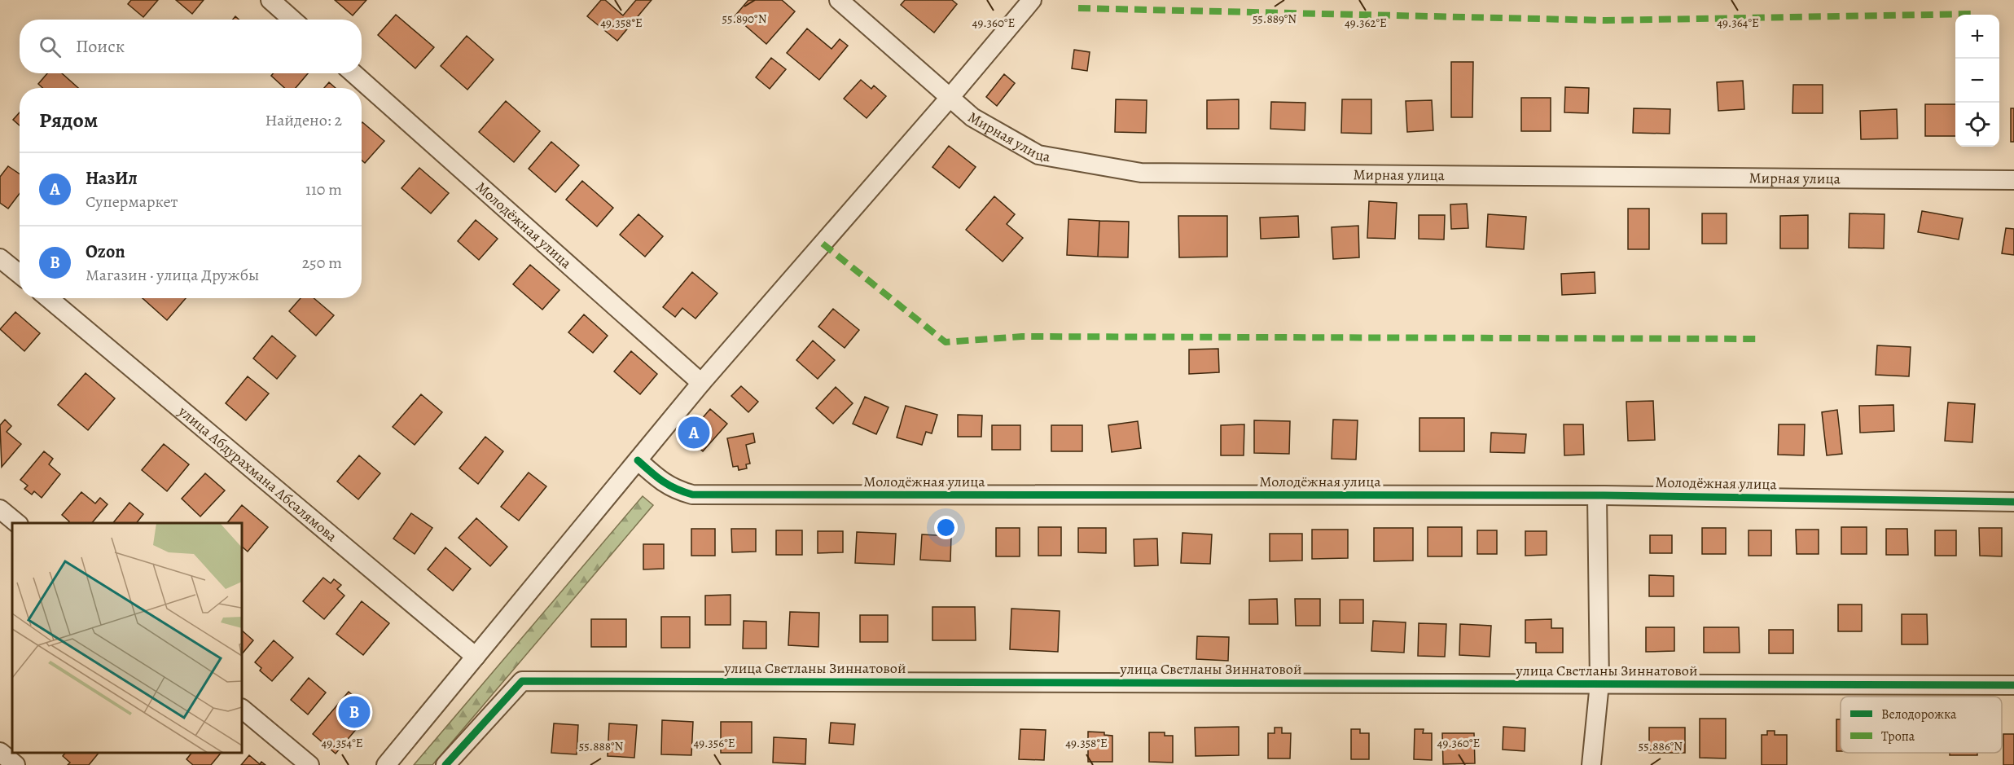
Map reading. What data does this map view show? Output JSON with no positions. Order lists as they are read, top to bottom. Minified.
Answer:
{"streets":{"street":["Мирная улица","Молодёжная улица","улица Абдурахмана Абсалямова","улица Светланы Зиннатовой"]},"legend":["Велодорожка","Тропа"],"page":{"map_buttons":["+","−"],"search":"Поиск","heading":["Рядом","Найдено: 2"],"list":[{"mark":"A","name":"НазИл","note":"Супермаркет","value":"110 m"},{"mark":"B","name":"Ozon","note":"Магазин · улица Дружбы","value":"250 m"}],"pins":["A","B"]},"coordinates":["55.890°N","55.889°N","49.364°E","49.358°E","49.360°E","49.362°E","49.354°E","49.356°E","55.888°N","55.886°N"]}
